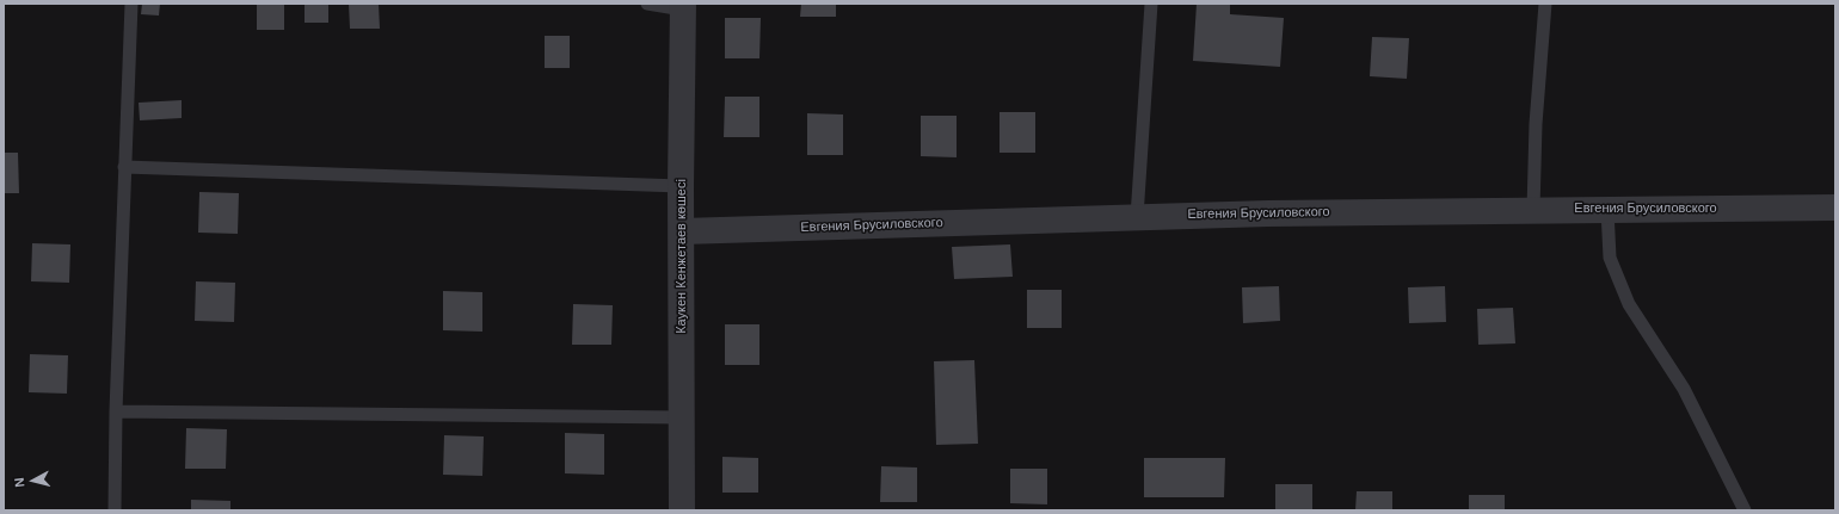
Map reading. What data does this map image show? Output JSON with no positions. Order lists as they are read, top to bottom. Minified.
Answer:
{"streets":{"street":["Евгения Брусиловского","Каукен Кенжетаев көшесі"]},"crossings":[["Евгения Брусиловского","Каукен Кенжетаев көшесі"]],"north":"left"}
